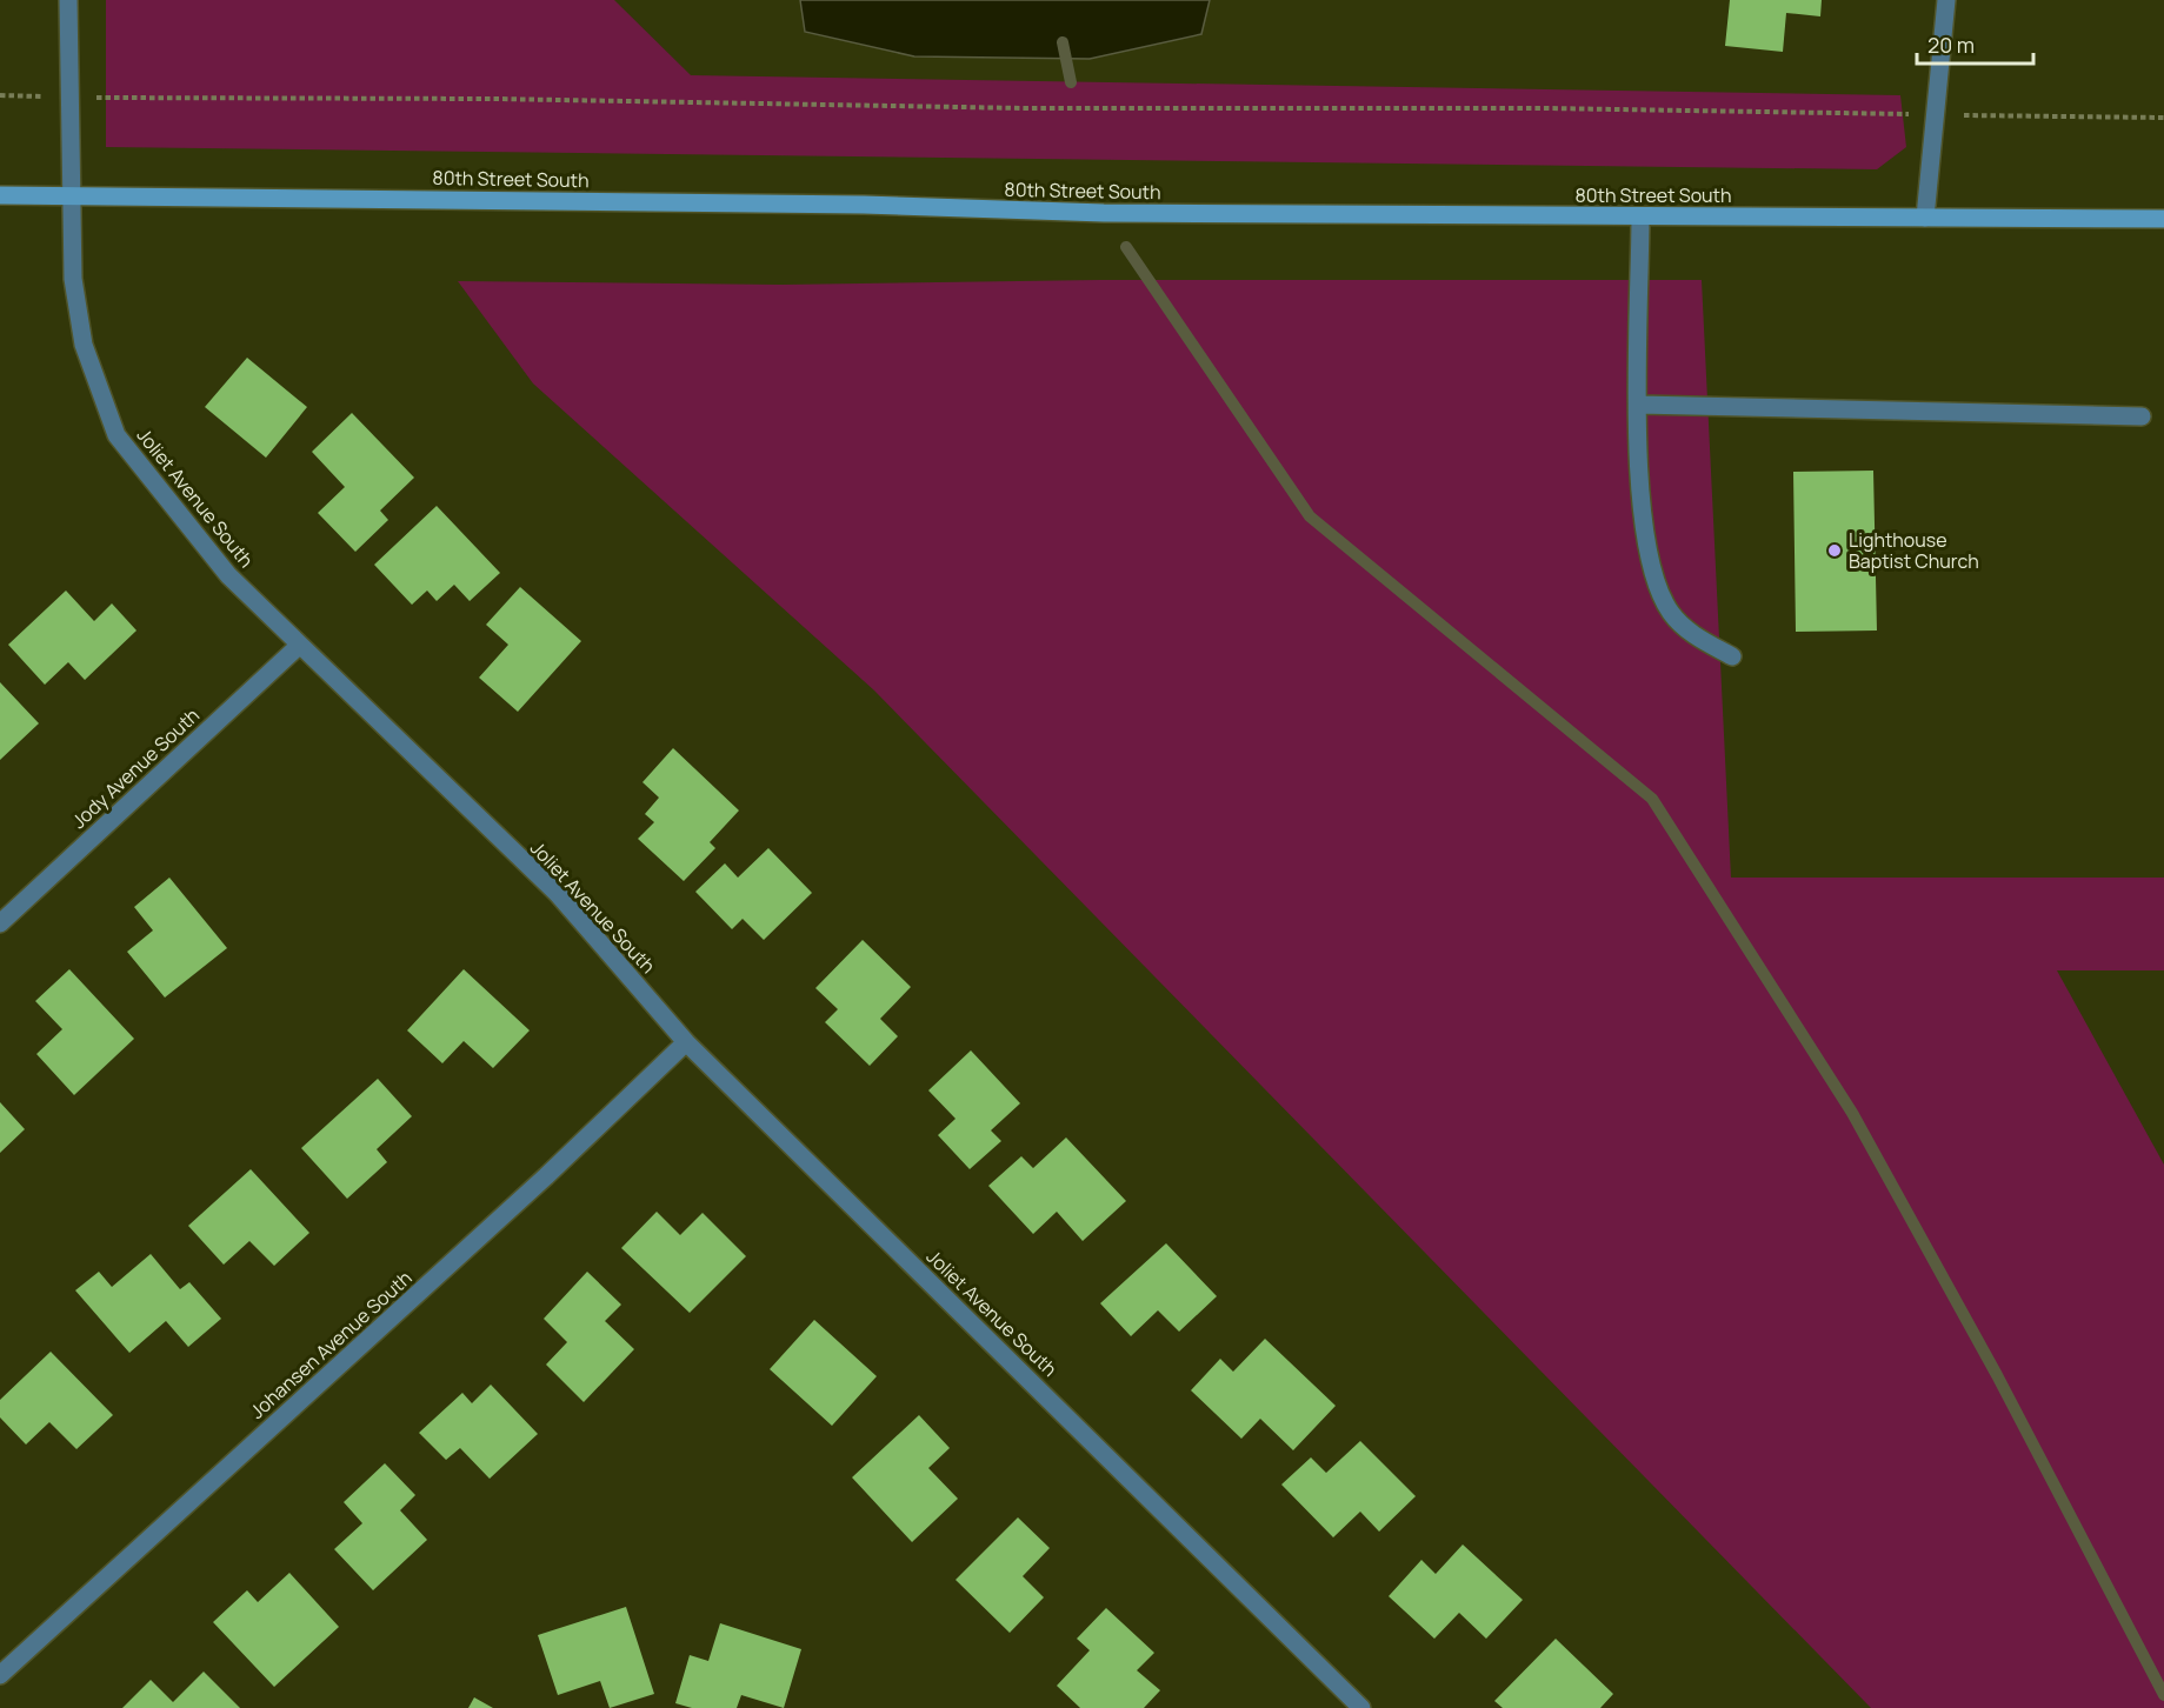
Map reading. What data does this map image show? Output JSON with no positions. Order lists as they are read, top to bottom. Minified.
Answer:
{"streets":{"main road":["80th Street South"],"street":["Joliet Avenue South","Jody Avenue South","Johansen Avenue South"]},"crossings":[["80th Street South","Joliet Avenue South"],["Joliet Avenue South","Jody Avenue South"],["Joliet Avenue South","Johansen Avenue South"]],"places":["Lighthouse Baptist Church"],"scale_bar":"20 m"}
